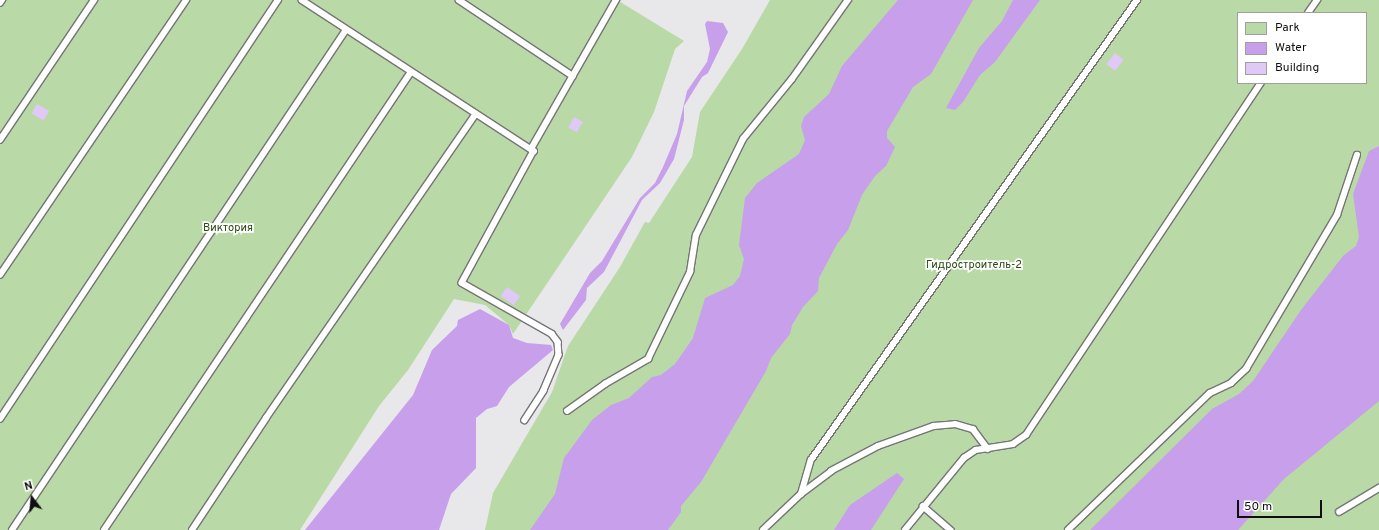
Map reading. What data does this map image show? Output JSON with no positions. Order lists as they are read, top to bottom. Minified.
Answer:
{"parks":["Виктория","Гидростроитель-2"],"legend":["Park","Water","Building"],"scale_bar":"50 m","north":"top"}
